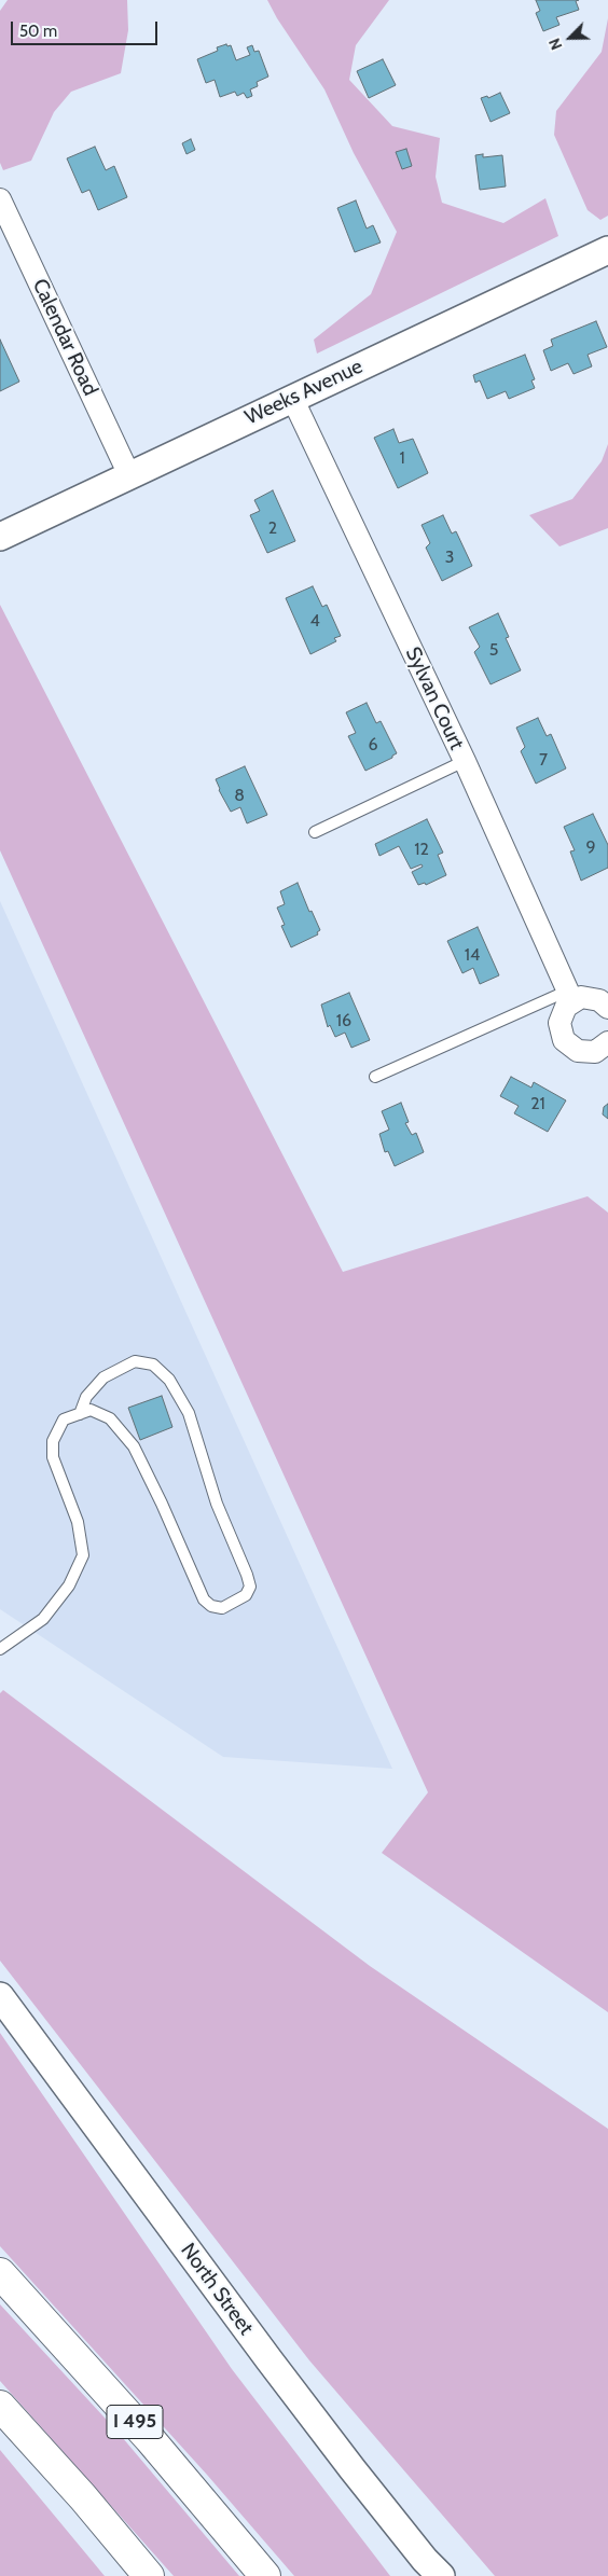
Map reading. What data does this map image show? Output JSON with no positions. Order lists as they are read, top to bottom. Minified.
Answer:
{"streets":{"highway":["I 495"],"street":["Calendar Road","Weeks Avenue","Sylvan Court","North Street"]},"crossings":[["Calendar Road","Weeks Avenue"],["Weeks Avenue","Sylvan Court"]],"house_numbers":["1","2","3","4","5","6","7","8","9","12","14","16","21"],"scale_bar":"50 m","north":"bottom left"}
